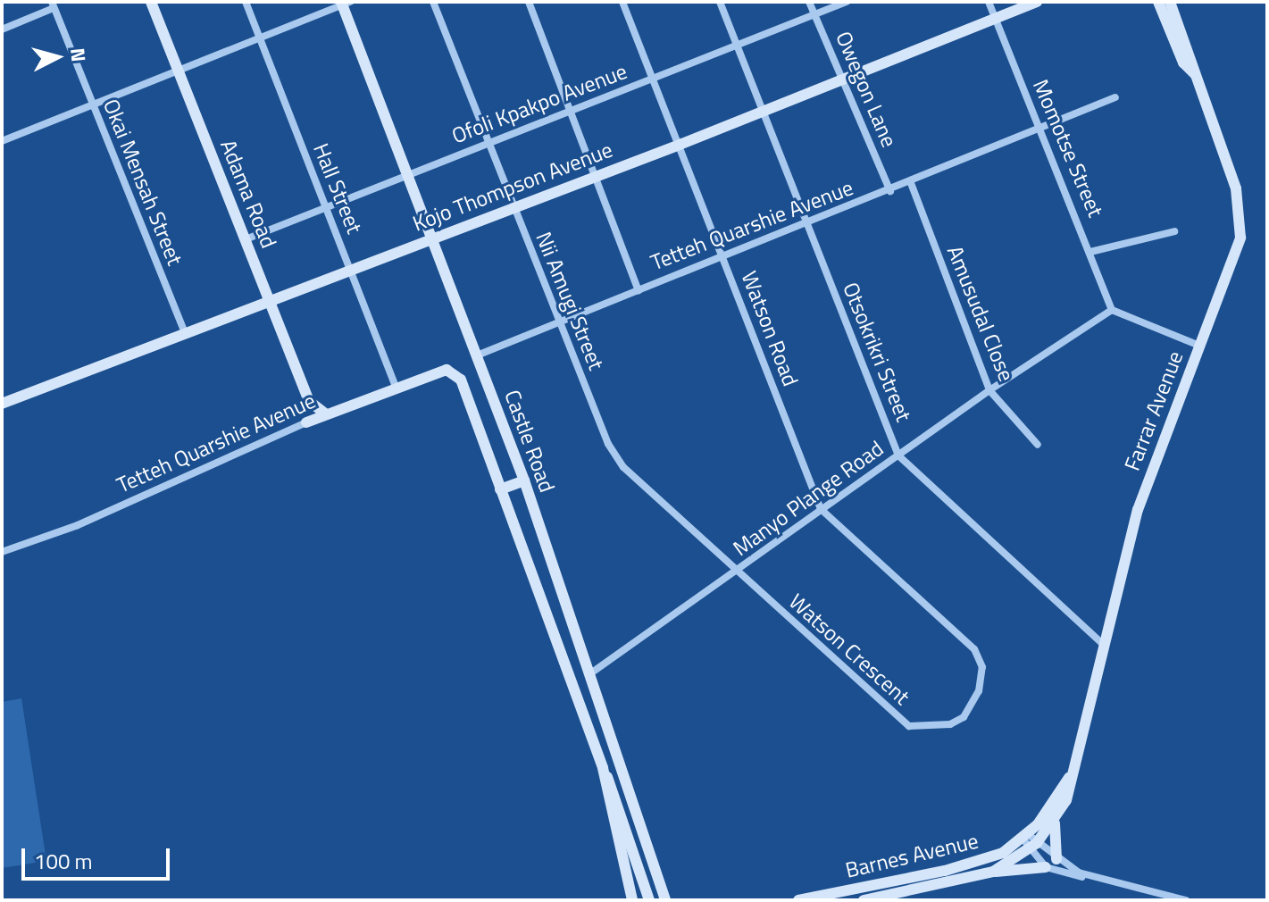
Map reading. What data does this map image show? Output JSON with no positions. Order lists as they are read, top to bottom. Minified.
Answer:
{"streets":{"main road":["Kojo Thompson Avenue","Adama Road","Tetteh Quarshie Avenue","Farrar Avenue","Castle Road","Barnes Avenue"],"street":["Owegon Lane","Ofoli Kpakpo Avenue","Momotse Street","Okai Mensah Street","Hall Street","Nii Amugi Street","Amusudal Close","Watson Road","Otsokrikri Street","Manyo Plange Road","Watson Crescent"]},"crossings":[["Owegon Lane","Ofoli Kpakpo Avenue"],["Owegon Lane","Kojo Thompson Avenue"],["Owegon Lane","Tetteh Quarshie Avenue"],["Ofoli Kpakpo Avenue","Hall Street"],["Ofoli Kpakpo Avenue","Adama Road"],["Ofoli Kpakpo Avenue","Nii Amugi Street"],["Ofoli Kpakpo Avenue","Watson Road"],["Ofoli Kpakpo Avenue","Otsokrikri Street"],["Ofoli Kpakpo Avenue","Castle Road"],["Momotse Street","Kojo Thompson Avenue"],["Momotse Street","Tetteh Quarshie Avenue"],["Momotse Street","Manyo Plange Road"],["Okai Mensah Street","Kojo Thompson Avenue"],["Kojo Thompson Avenue","Hall Street"],["Kojo Thompson Avenue","Adama Road"],["Kojo Thompson Avenue","Nii Amugi Street"],["Kojo Thompson Avenue","Watson Road"],["Kojo Thompson Avenue","Otsokrikri Street"],["Kojo Thompson Avenue","Castle Road"],["Hall Street","Tetteh Quarshie Avenue"],["Adama Road","Tetteh Quarshie Avenue"],["Tetteh Quarshie Avenue","Nii Amugi Street"],["Tetteh Quarshie Avenue","Amusudal Close"],["Tetteh Quarshie Avenue","Watson Road"],["Tetteh Quarshie Avenue","Otsokrikri Street"],["Tetteh Quarshie Avenue","Castle Road"],["Nii Amugi Street","Manyo Plange Road"],["Nii Amugi Street","Watson Crescent"],["Amusudal Close","Manyo Plange Road"],["Watson Road","Manyo Plange Road"],["Watson Road","Watson Crescent"],["Otsokrikri Street","Farrar Avenue"],["Otsokrikri Street","Manyo Plange Road"],["Farrar Avenue","Barnes Avenue"],["Castle Road","Manyo Plange Road"],["Manyo Plange Road","Watson Crescent"]],"scale_bar":"100 m","north":"right"}
